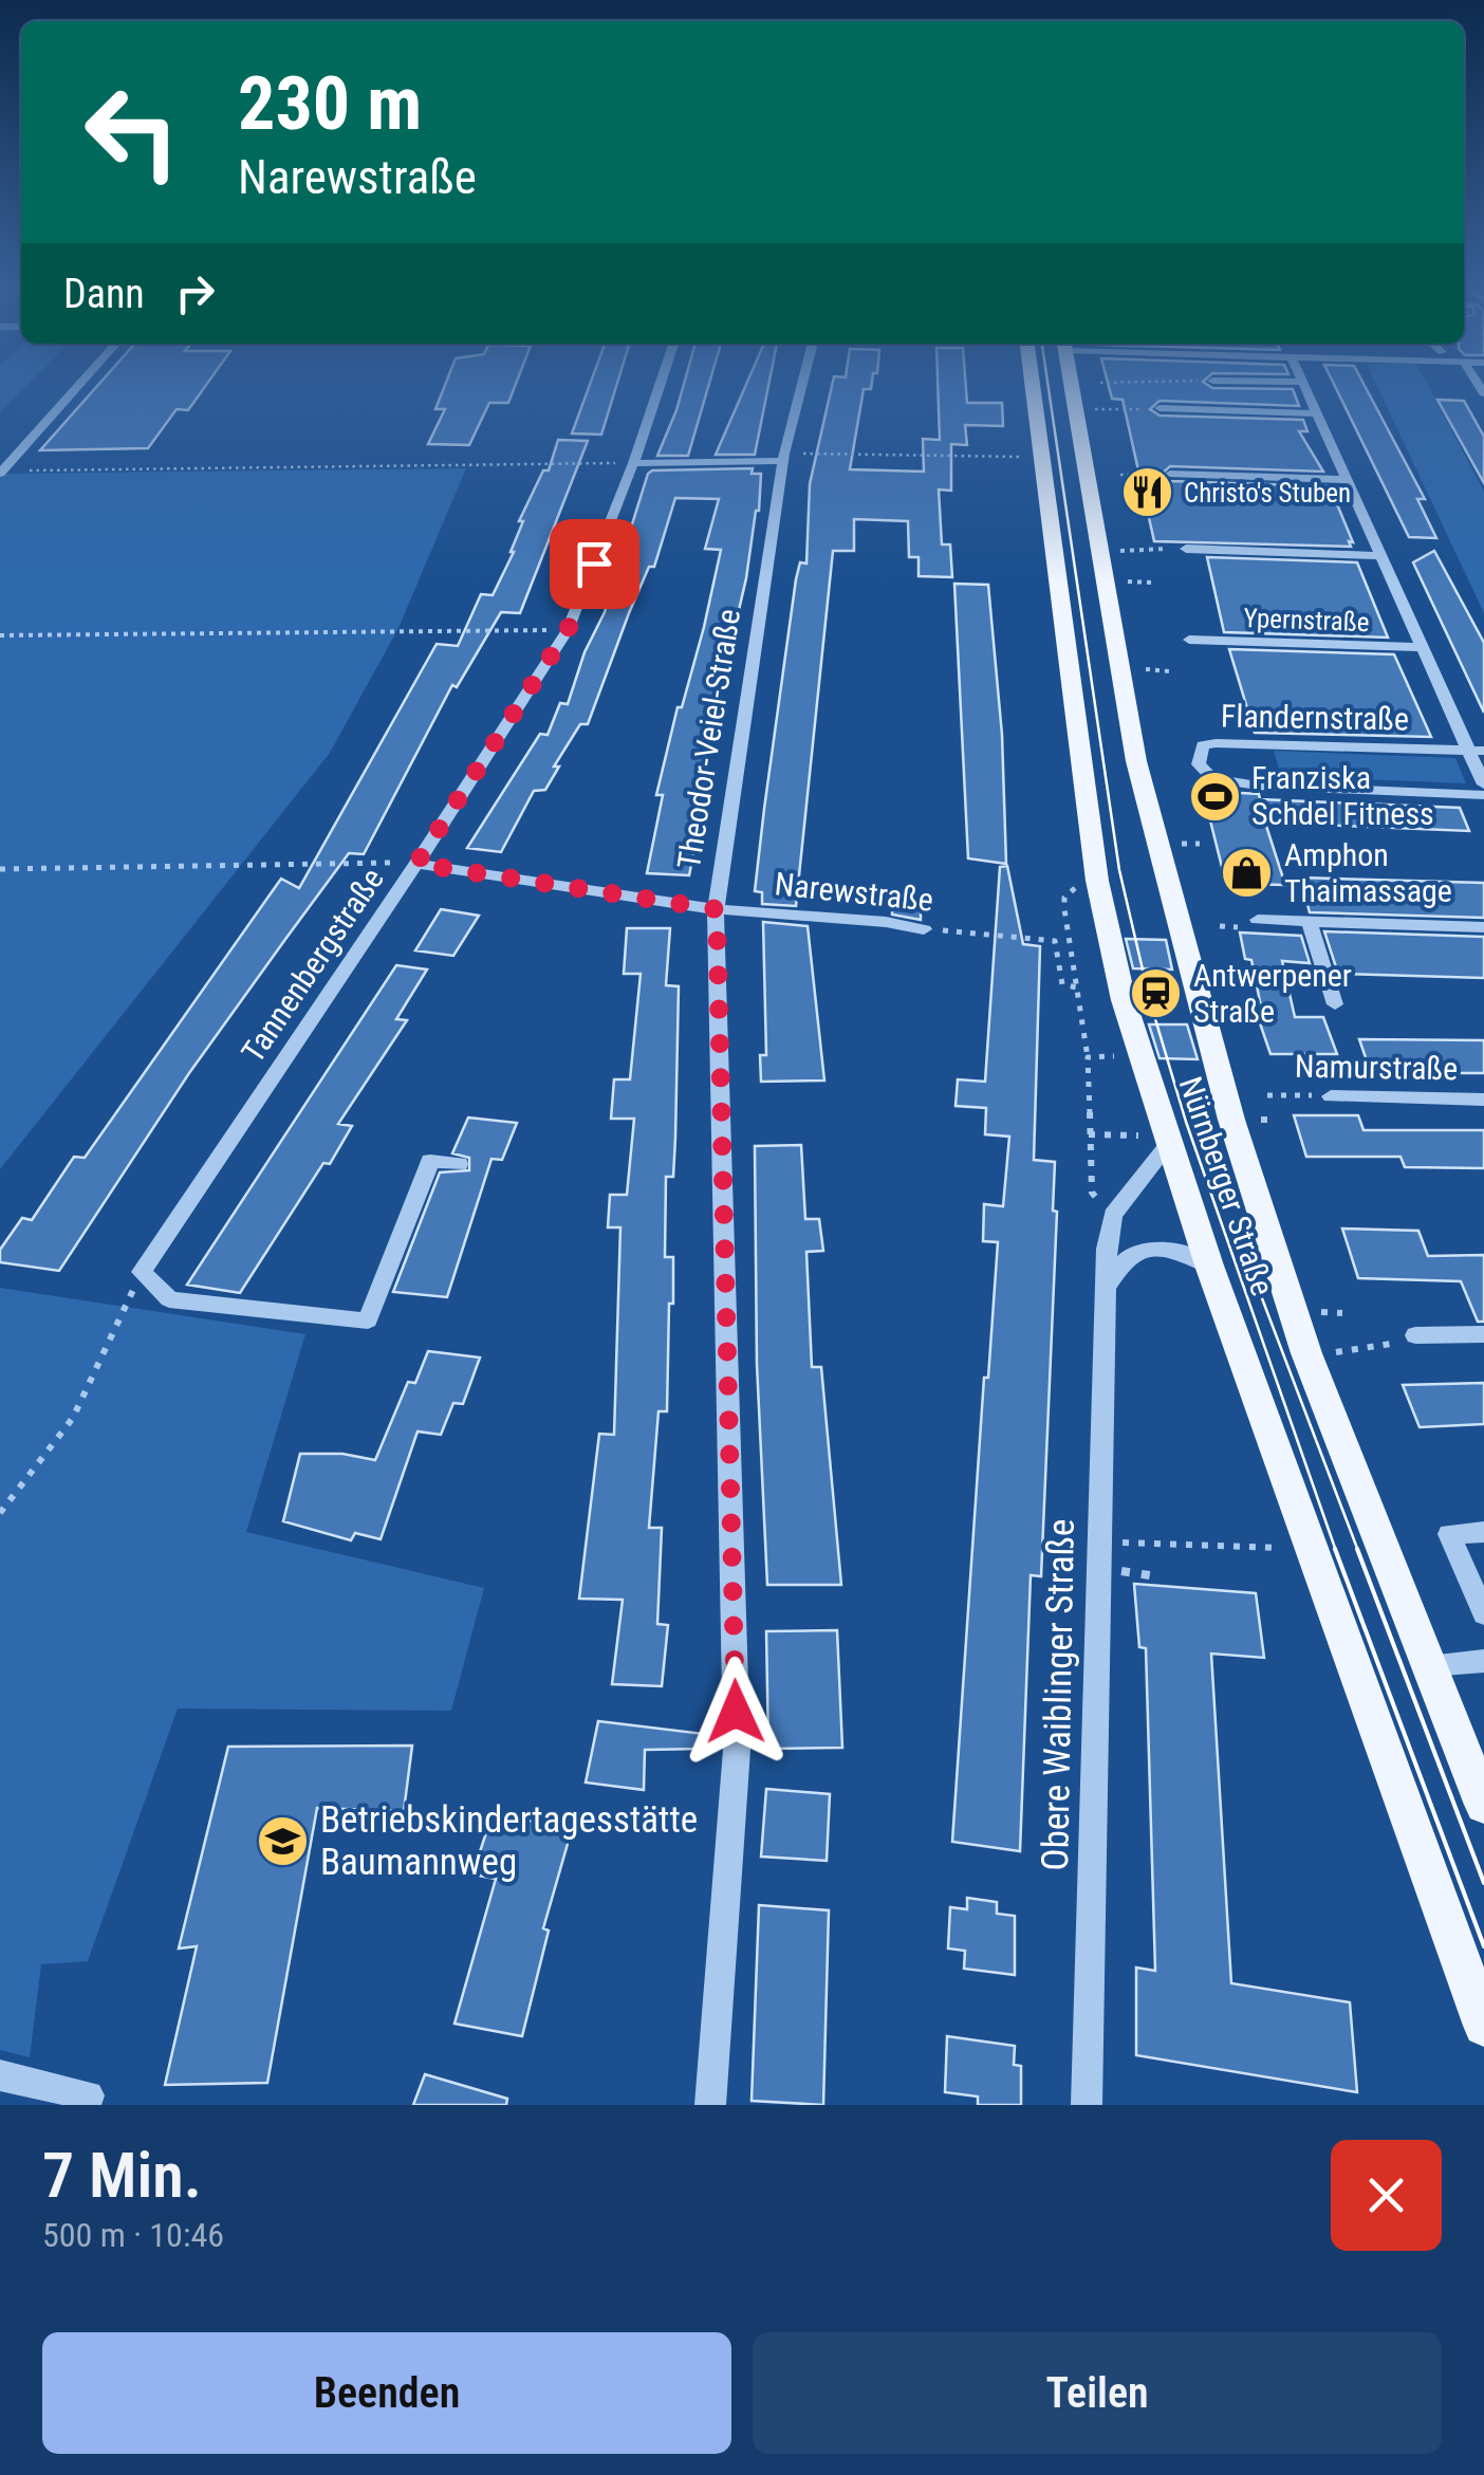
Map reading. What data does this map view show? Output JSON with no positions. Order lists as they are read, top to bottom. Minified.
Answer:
{"streets":{"main road":["Nürnberger Straße"],"street":["Ypernstraße","Flandernstraße","Theodor-Veiel-Straße","Narewstraße","Tannenbergstraße","Namurstraße","Obere Waiblinger Straße"]},"crossings":[["Theodor-Veiel-Straße","Narewstraße"],["Narewstraße","Tannenbergstraße"]],"places":{"restaurant":["Christo's Stuben"],"sports":["Franziska Schdel Fitness"],"shop":["Amphon Thaimassage"],"station":["Antwerpener Straße"],"school or university":["Betriebskindertagesstätte Baumannweg"]},"page":{"turn":["230 m","Narewstraße"],"then":"Dann","heading":["7 Min.","500 m · 10:46"],"buttons":["Beenden","Teilen"]}}
